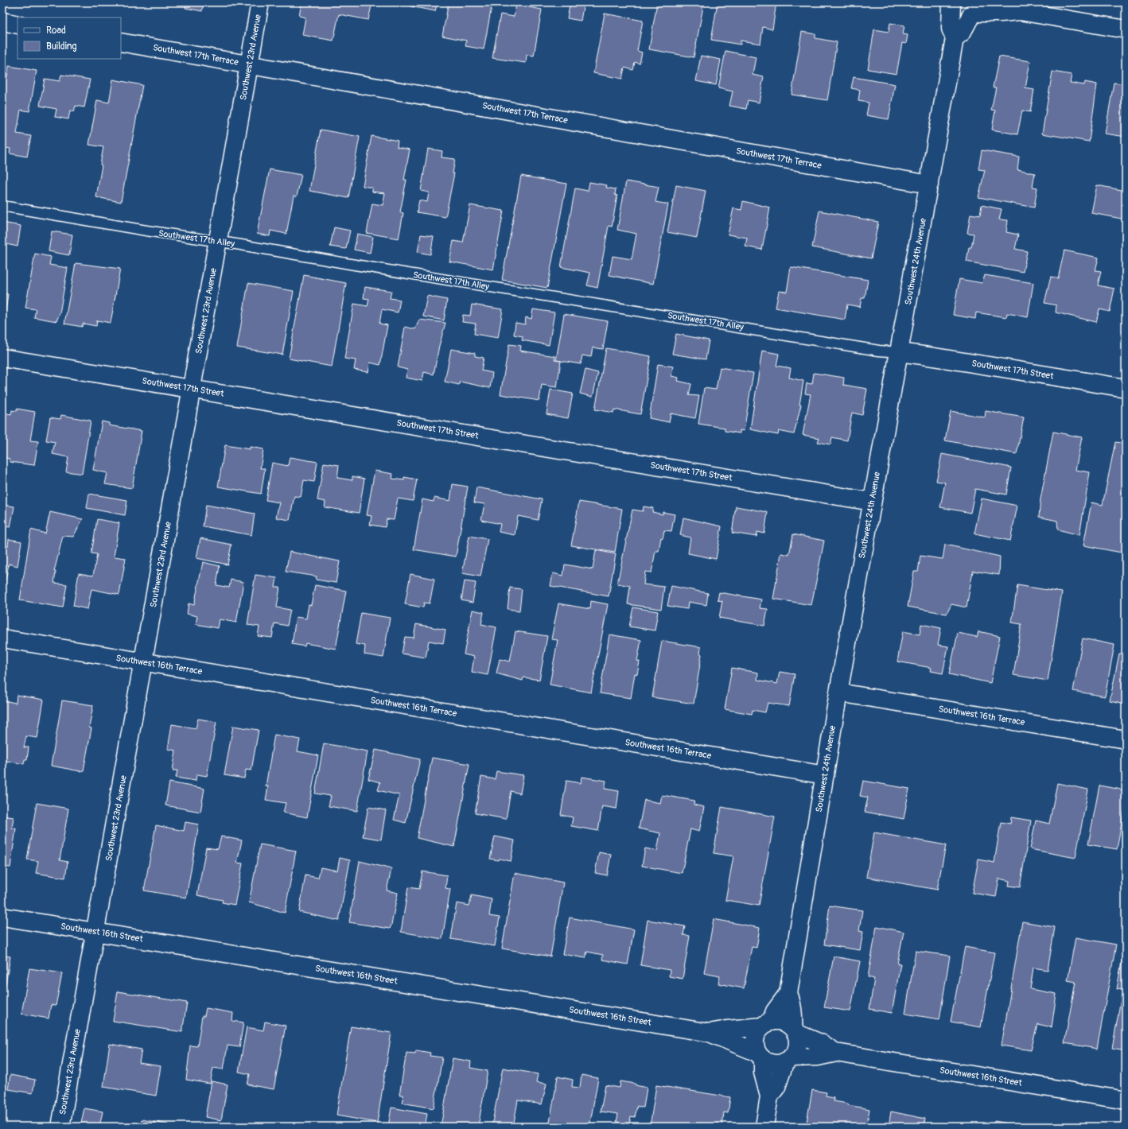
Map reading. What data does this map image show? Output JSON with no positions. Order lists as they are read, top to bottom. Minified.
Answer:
{"streets":{"street":["Southwest 17th Terrace","Southwest 23rd Avenue","Southwest 24th Avenue","Southwest 17th Street","Southwest 16th Terrace","Southwest 16th Street"],"lane":["Southwest 17th Alley"]},"crossings":[["Southwest 17th Terrace","Southwest 23rd Avenue"],["Southwest 17th Terrace","Southwest 24th Avenue"],["Southwest 23rd Avenue","Southwest 17th Alley"],["Southwest 23rd Avenue","Southwest 17th Street"],["Southwest 23rd Avenue","Southwest 16th Terrace"],["Southwest 23rd Avenue","Southwest 16th Street"],["Southwest 17th Alley","Southwest 24th Avenue"],["Southwest 17th Alley","Southwest 17th Street"],["Southwest 24th Avenue","Southwest 17th Street"],["Southwest 24th Avenue","Southwest 16th Terrace"],["Southwest 24th Avenue","Southwest 16th Street"]],"legend":["Road","Building"]}
